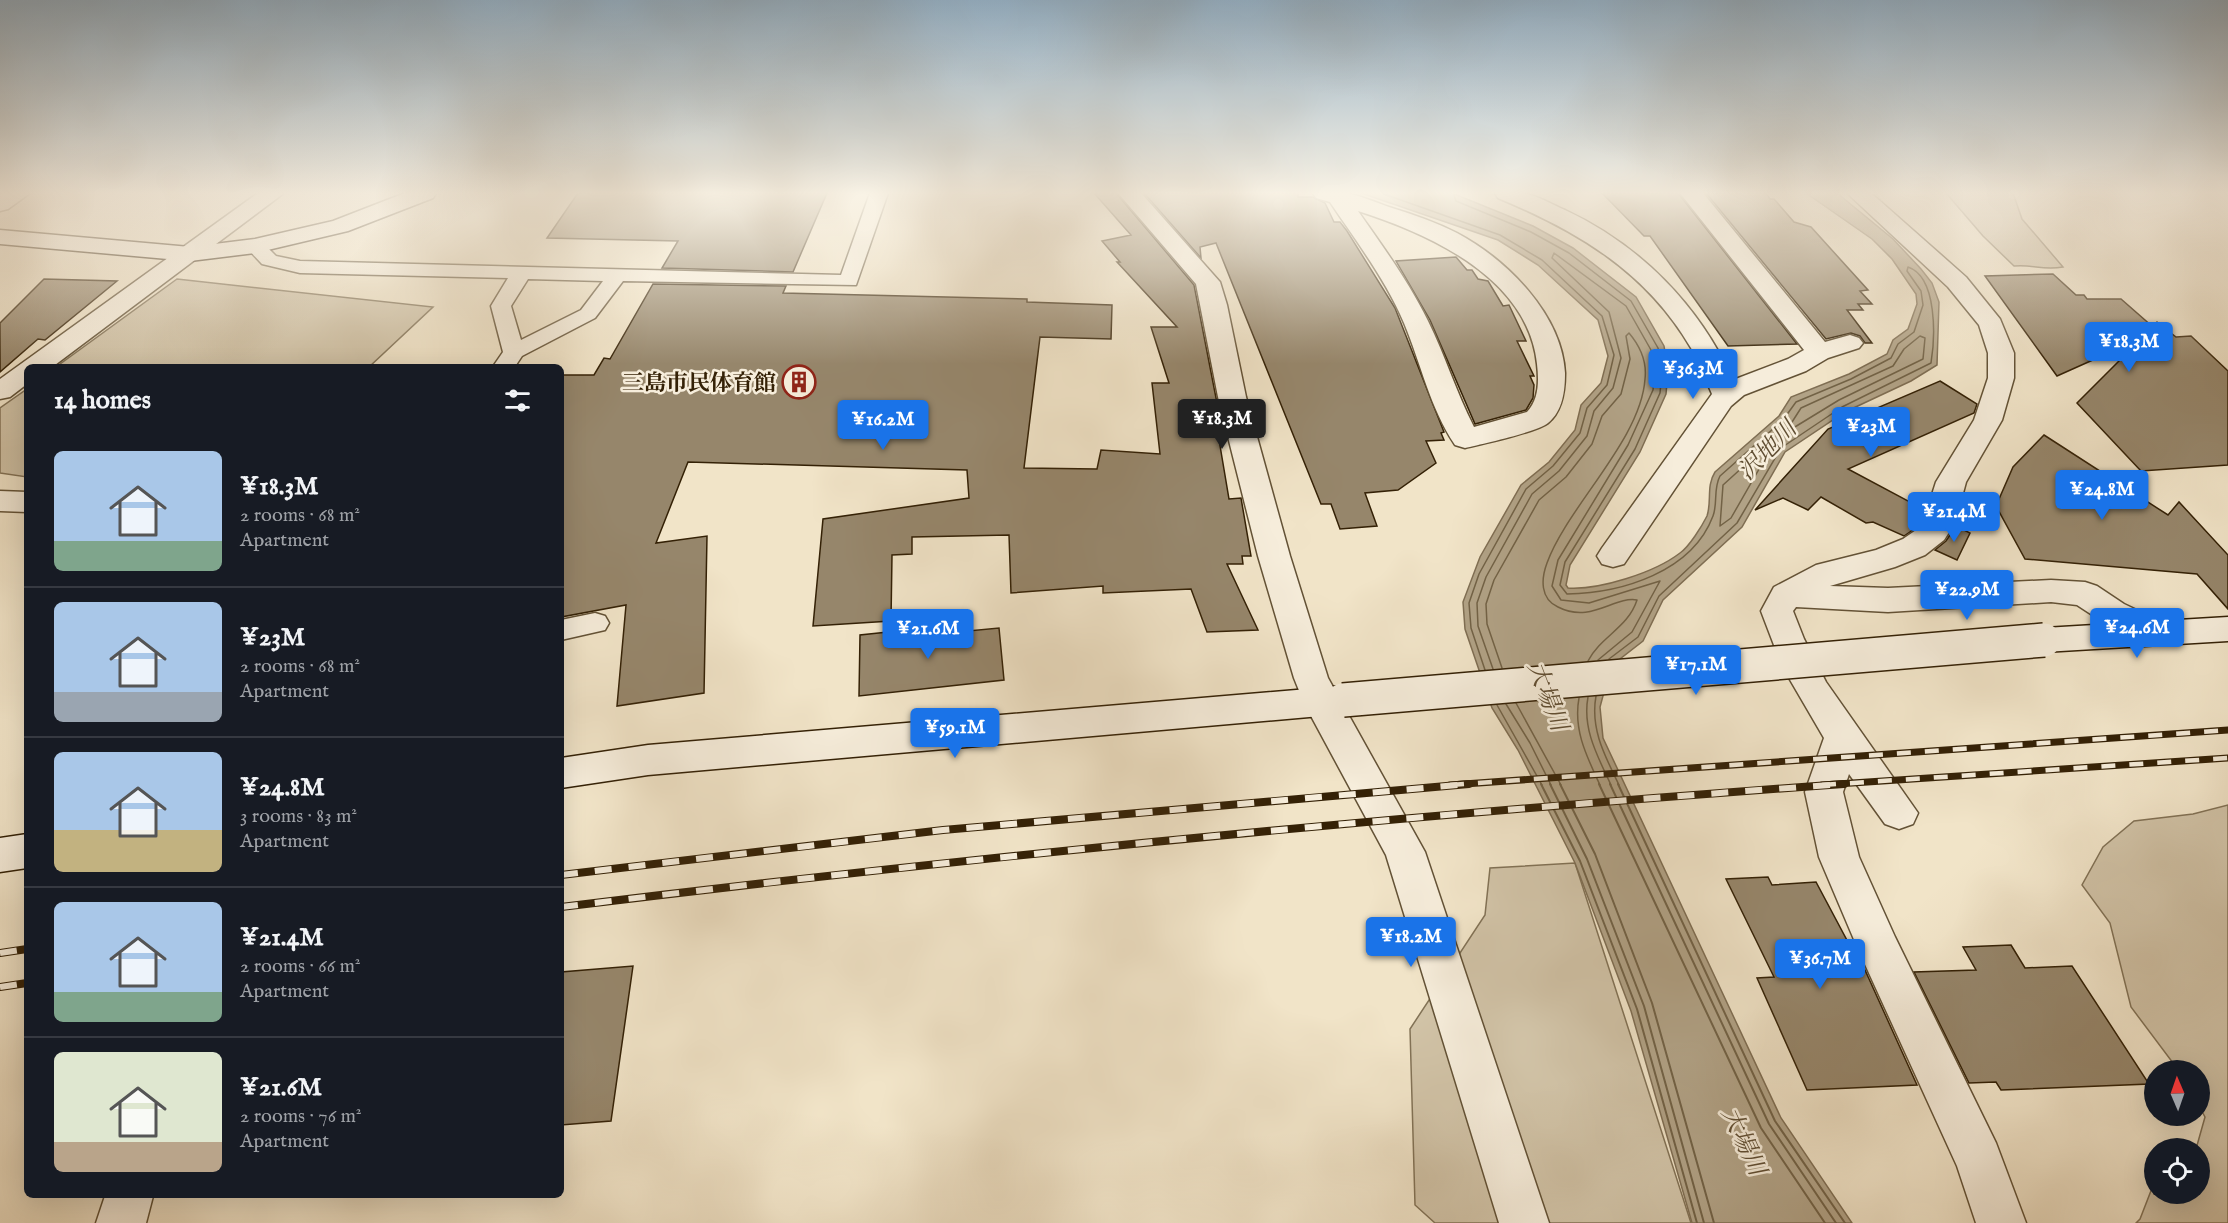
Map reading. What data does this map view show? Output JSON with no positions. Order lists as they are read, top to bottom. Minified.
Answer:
{"water":["沢地川","大場川"],"places":{"building":["三島市民体育館"]},"north":"top","page":{"price":["¥18.3M","¥36.3M","¥18.3M","¥16.2M","¥23M","¥24.8M","¥21.4M","¥22.9M","¥24.6M","¥21.6M","¥17.1M","¥59.1M","¥18.2M","¥36.7M"],"heading":"14 homes","list":[{"name":"¥18.3M","note":"2 rooms · 68 m² · Apartment"},{"name":"¥23M","note":"2 rooms · 68 m² · Apartment"},{"name":"¥24.8M","note":"3 rooms · 83 m² · Apartment"},{"name":"¥21.4M","note":"2 rooms · 66 m² · Apartment"},{"name":"¥21.6M","note":"2 rooms · 76 m² · Apartment"}]}}
